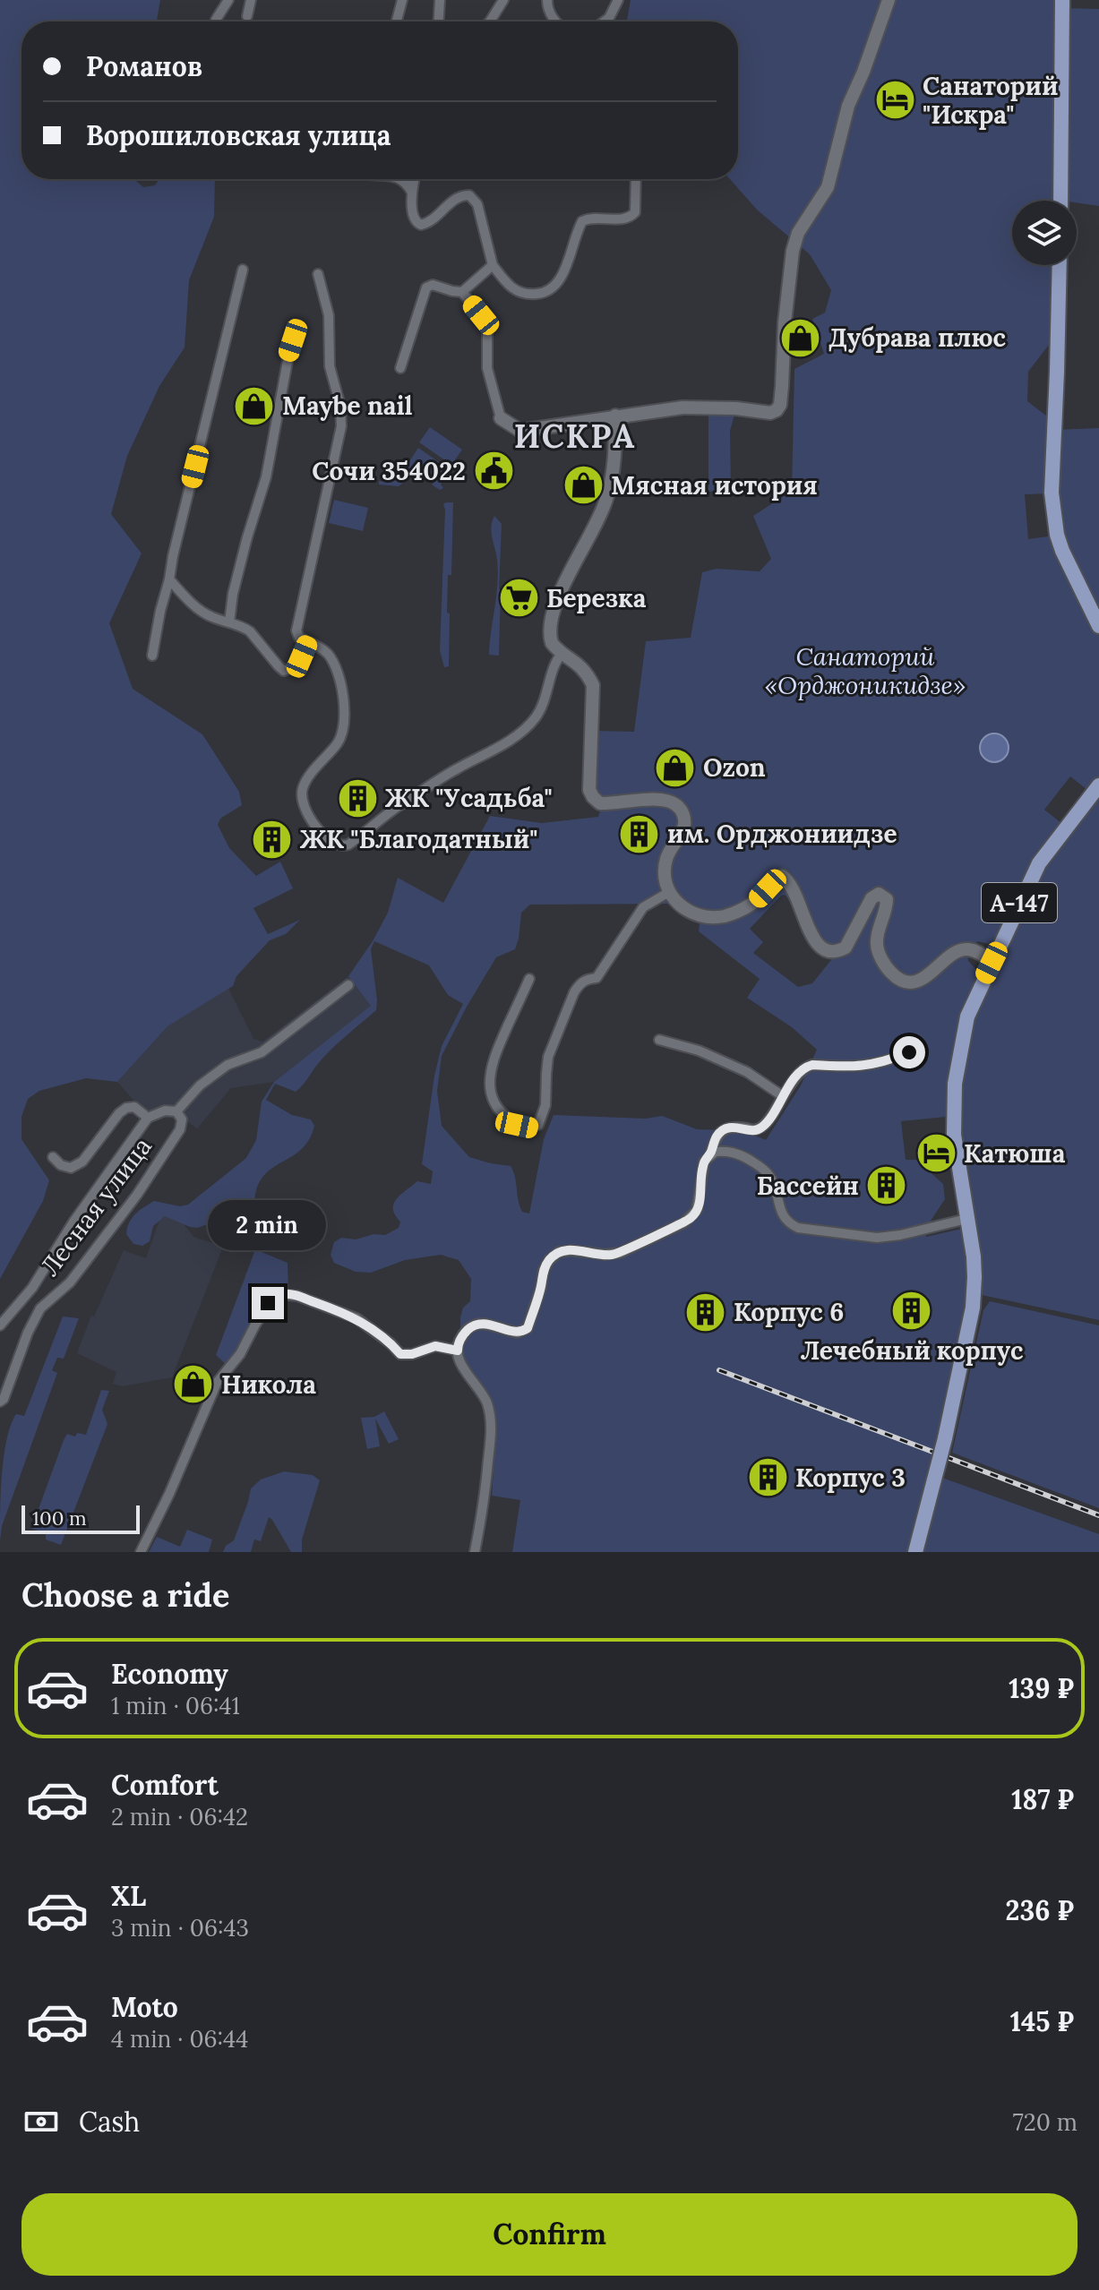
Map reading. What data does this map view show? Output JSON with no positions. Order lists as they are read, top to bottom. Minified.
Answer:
{"streets":{"main road":["А-147"],"street":["Лесная улица"]},"districts":["ИСКРА"],"parks":["Санаторий «Орджоникидзе»"],"places":{"hotel":["Санаторий \"Искра\"","Катюша"],"shop":["Дубрава плюс","Maybe nail","Мясная история","Ozon","Никола"],"public building":["Сочи 354022"],"supermarket":["Березка"],"building":["ЖК \"Усадьба\"","им. Орджониидзе","ЖК \"Благодатный\"","Бассейн","Лечебный корпус","Корпус 6","Корпус 3"]},"scale_bar":"100 m","page":{"banner":["Романов","Ворошиловская улица"],"bubble":"2 min","scale":"100 m","heading":"Choose a ride","list":[{"name":"Economy","note":"1 min · 06:41","value":"139 ₽"},{"name":"Comfort","note":"2 min · 06:42","value":"187 ₽"},{"name":"XL","note":"3 min · 06:43","value":"236 ₽"},{"name":"Moto","note":"4 min · 06:44","value":"145 ₽"}],"pay":["Cash","720 m"],"buttons":"Confirm"}}
